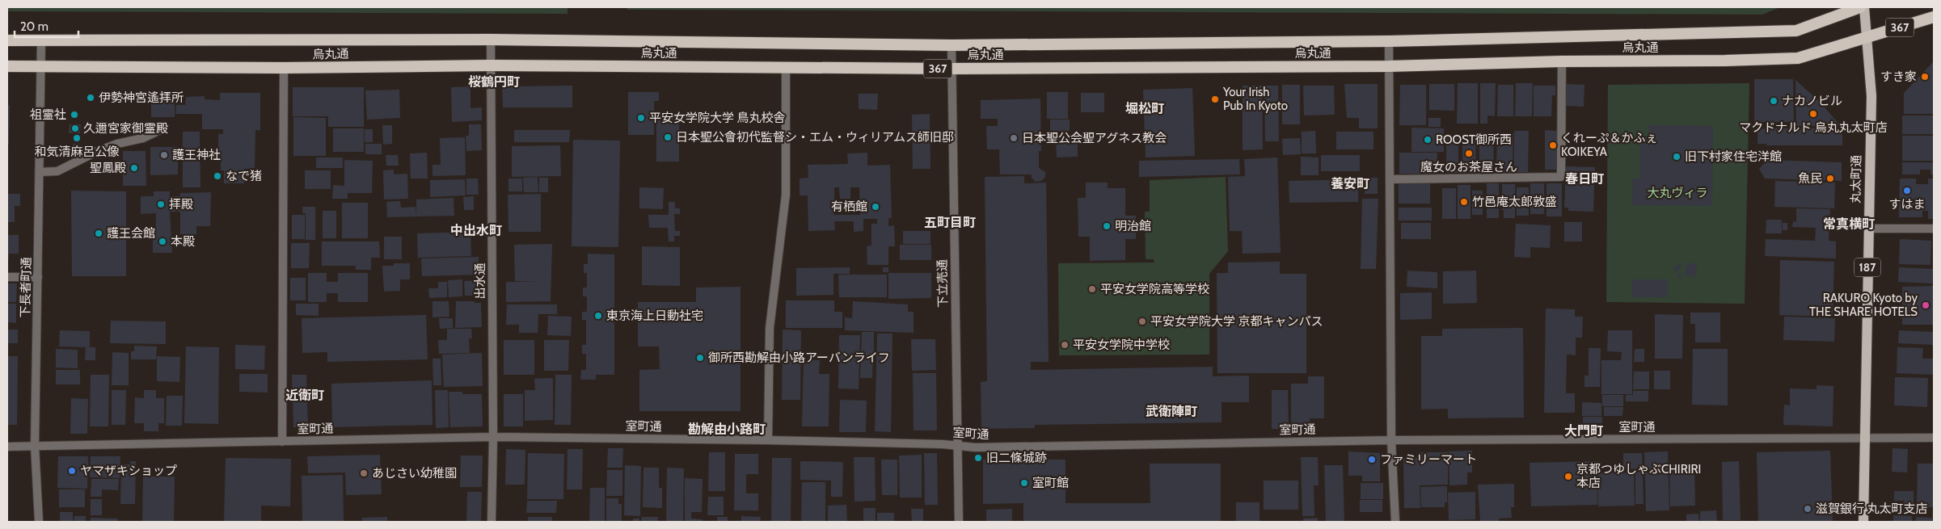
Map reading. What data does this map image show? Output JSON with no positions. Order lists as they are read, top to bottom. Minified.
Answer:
{"streets":{"highway":["367","烏丸通"],"main road":["丸太町通","187"],"street":["出水通","下立売通","下長者町通","室町通"]},"crossings":[["烏丸通","丸太町通"],["烏丸通","出水通"],["烏丸通","下立売通"],["烏丸通","下長者町通"],["丸太町通","室町通"],["出水通","室町通"],["下立売通","室町通"],["下長者町通","室町通"]],"districts":["桜鶴円町","堀松町","春日町","養安町","五町目町","常真横町","中出水町","近衛町","武衛陣町","勘解由小路町","大門町"],"parks":["大丸ヴィラ"],"places":["すき家","伊勢神宮遙拝所","Your Irish Pub In Kyoto","ナカノビル","マクドナルド 烏丸丸太町店","祖霊社","平安女学院大学 鳥丸校舎","久邇宮家御霊殿","日本聖公會初代監督シ・エム・ウィリアムス師旧邸","和気清麻呂公像","日本聖公会聖アグネス教会","ROOST御所西","くれーぷ＆かふぇ KOIKEYA","魔女のお茶屋さん","護王神社","旧下村家住宅洋館","聖鳳殿","なで猪","魚民","すはま","竹邑庵太郎敦盛","拝殿","有栖館","明治館","護王会館","本殿","平安女学院高等学校","RAKURO Kyoto by THE SHARE HOTELS","東京海上日動社宅","平安女学院大学 京都キャンパス","平安女学院中学校","御所西勘解由小路アーバンライフ","旧二條城跡","ファミリーマート","ヤマザキショップ","あじさい幼稚園","京都つゆしゃぶCHIRIRI 本店","室町館","滋賀銀行 丸太町支店"],"scale_bar":"20 m"}
